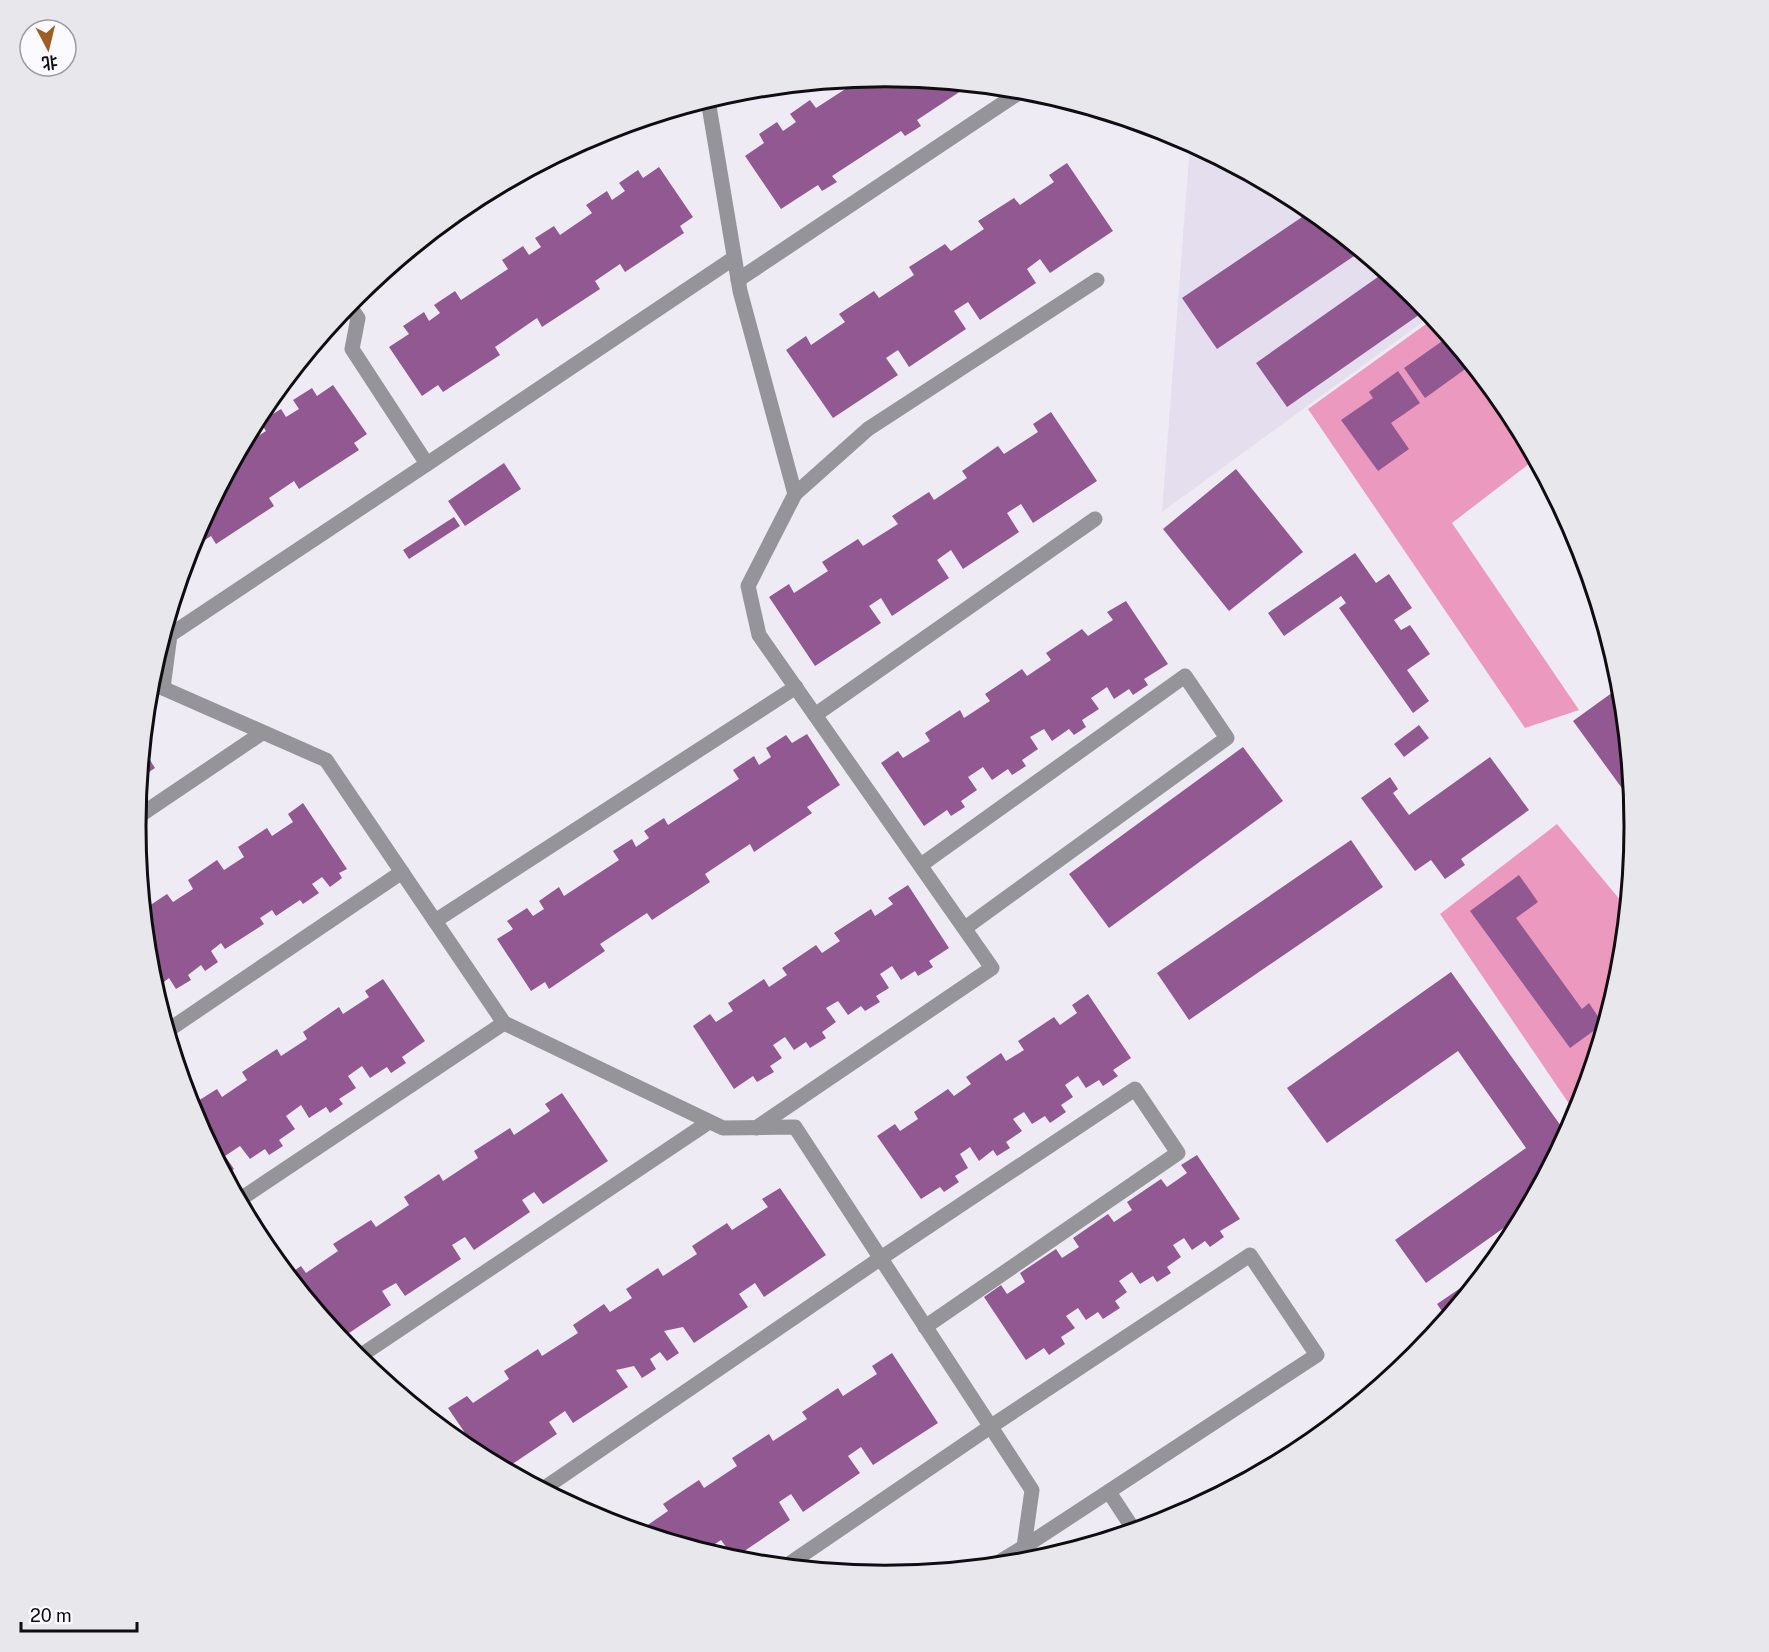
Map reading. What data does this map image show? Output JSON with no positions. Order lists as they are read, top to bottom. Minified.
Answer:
{"scale_bar":"20 m","north":"bottom"}
